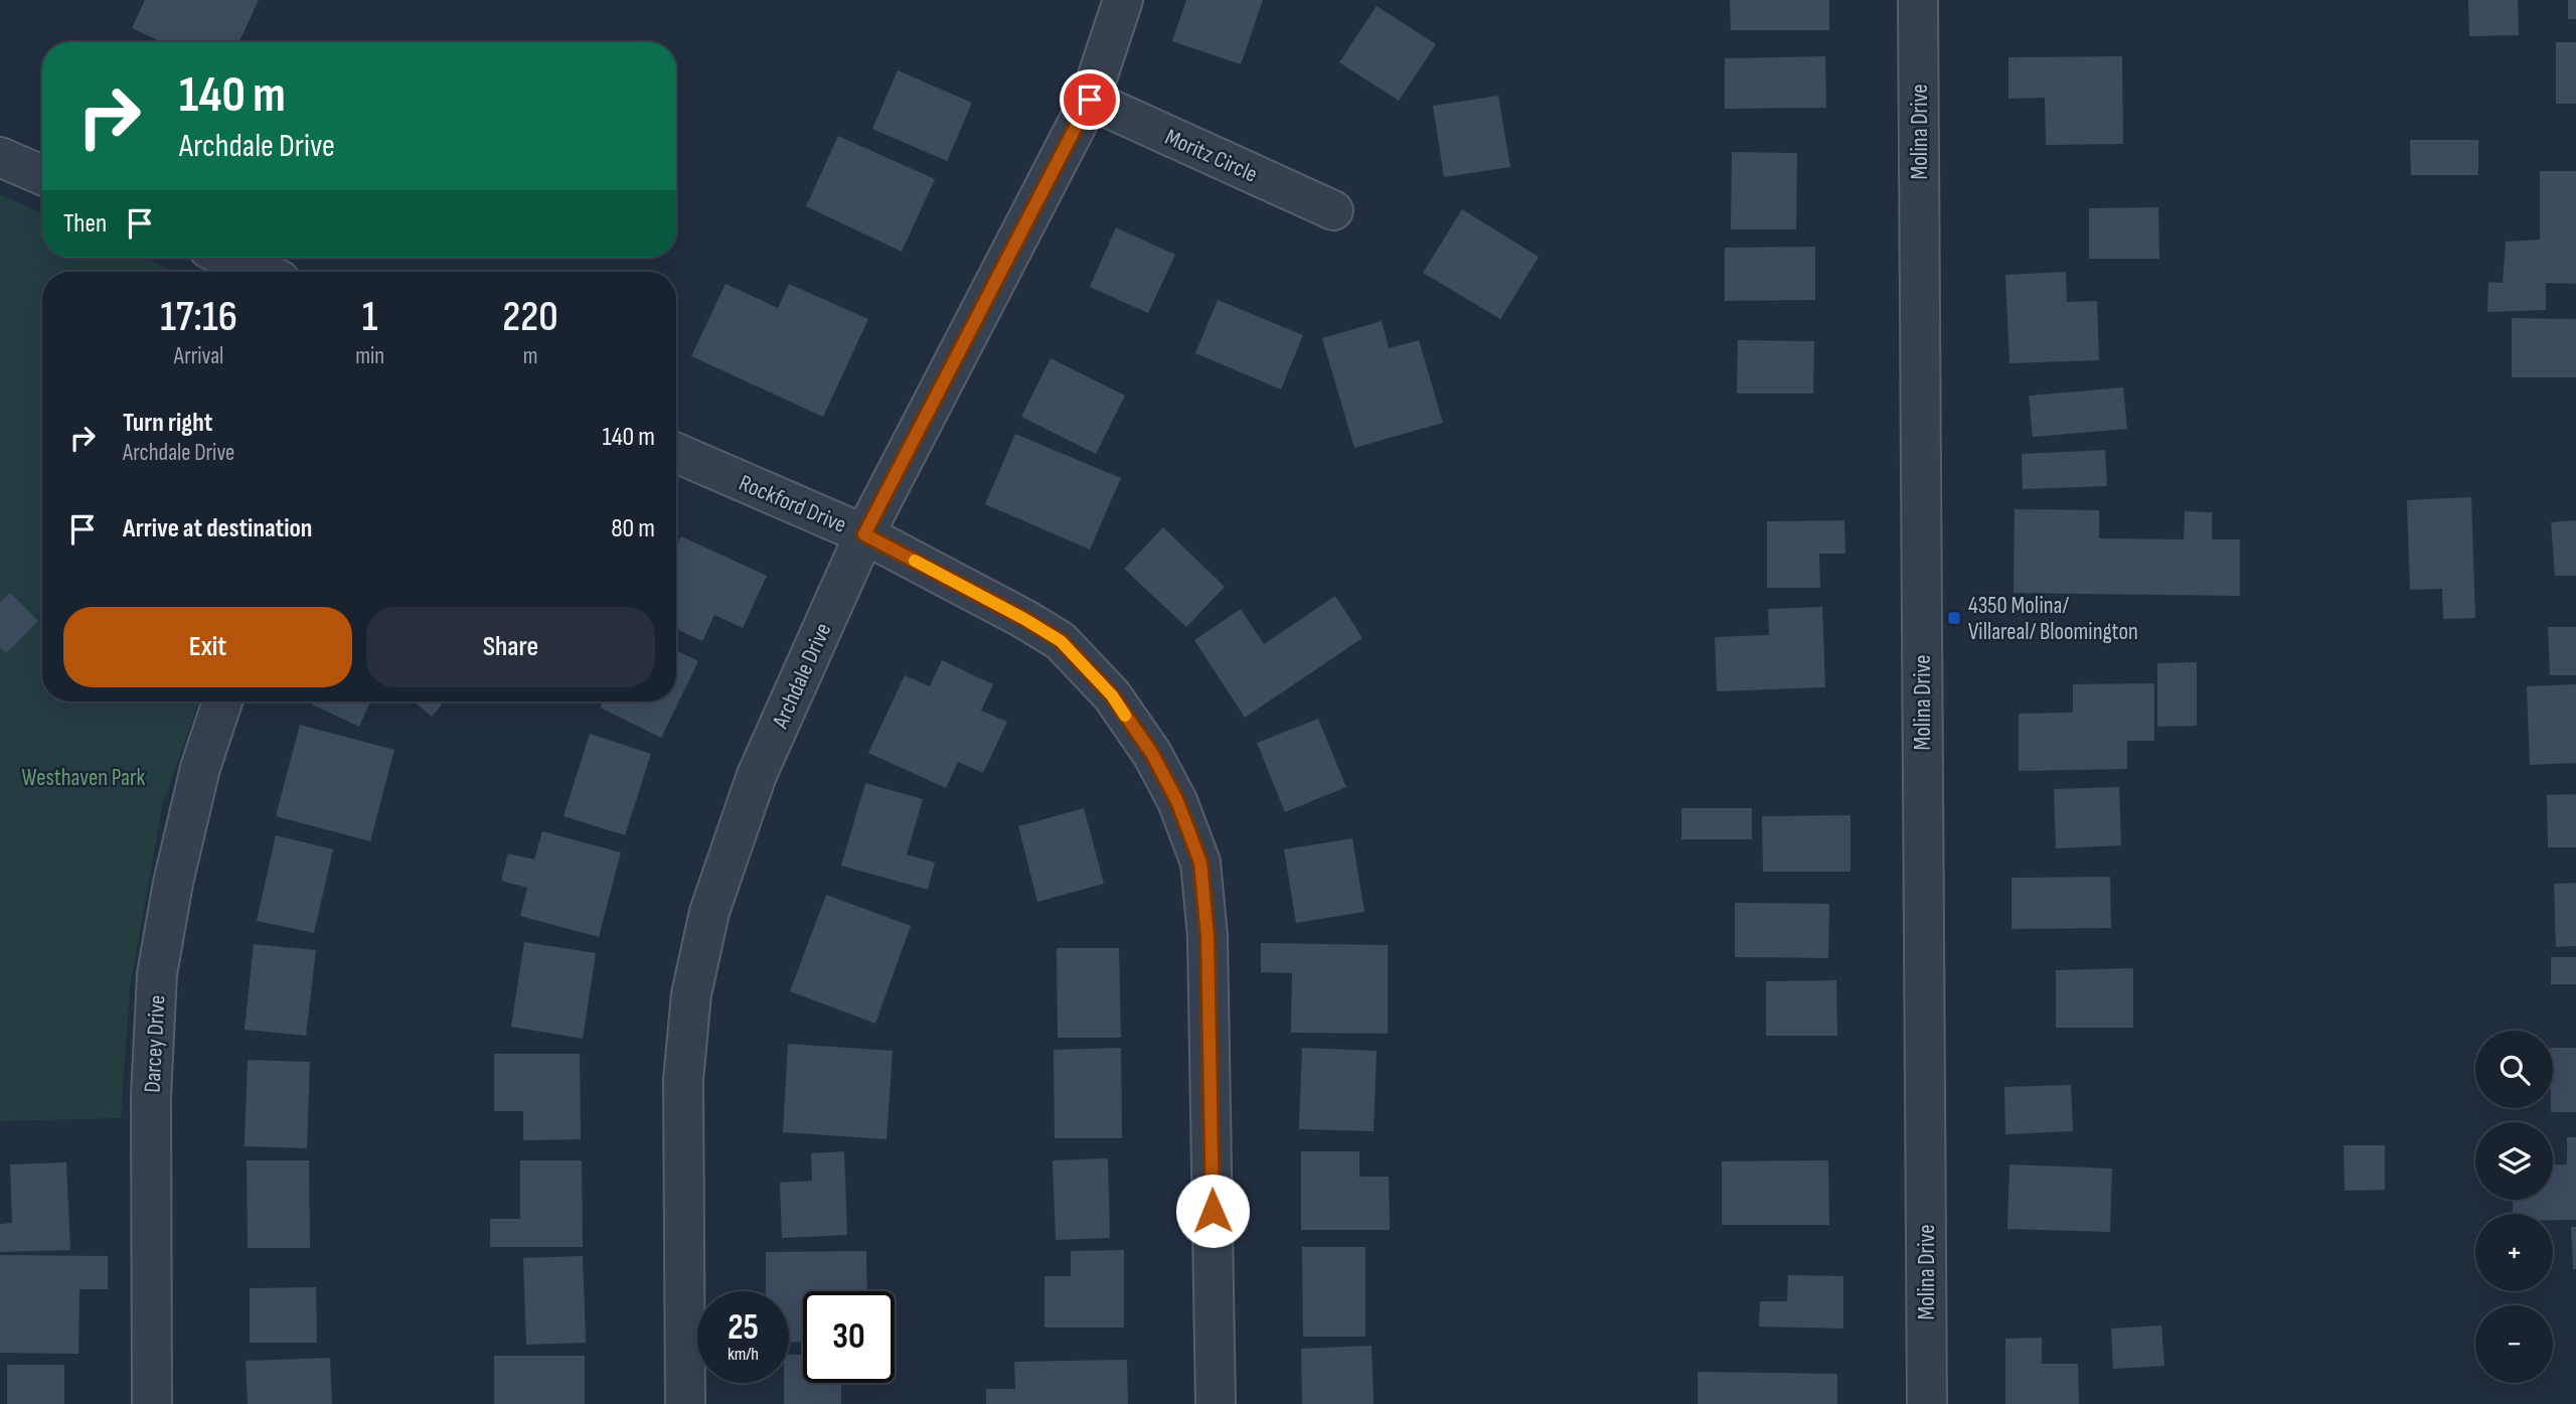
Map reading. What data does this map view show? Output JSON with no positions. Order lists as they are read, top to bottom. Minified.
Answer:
{"streets":{"street":["Molina Drive","Moritz Circle","Rockford Drive","Archdale Drive","Darcey Drive"]},"crossings":[["Moritz Circle","Archdale Drive"],["Rockford Drive","Archdale Drive"]],"parks":["Westhaven Park"],"places":{"transit":["4350 Molina/ Villareal/ Bloomington"]},"page":{"turn":["140 m","Archdale Drive"],"then":"Then","eta":["17:16","Arrival","1","min","220","m"],"list":[{"name":"Turn right","note":"Archdale Drive","value":"140 m"},{"name":"Arrive at destination","value":"80 m"}],"buttons":["Exit","Share"],"map_buttons":["+","−"],"speed":"25 km/h","limit":"30"}}
